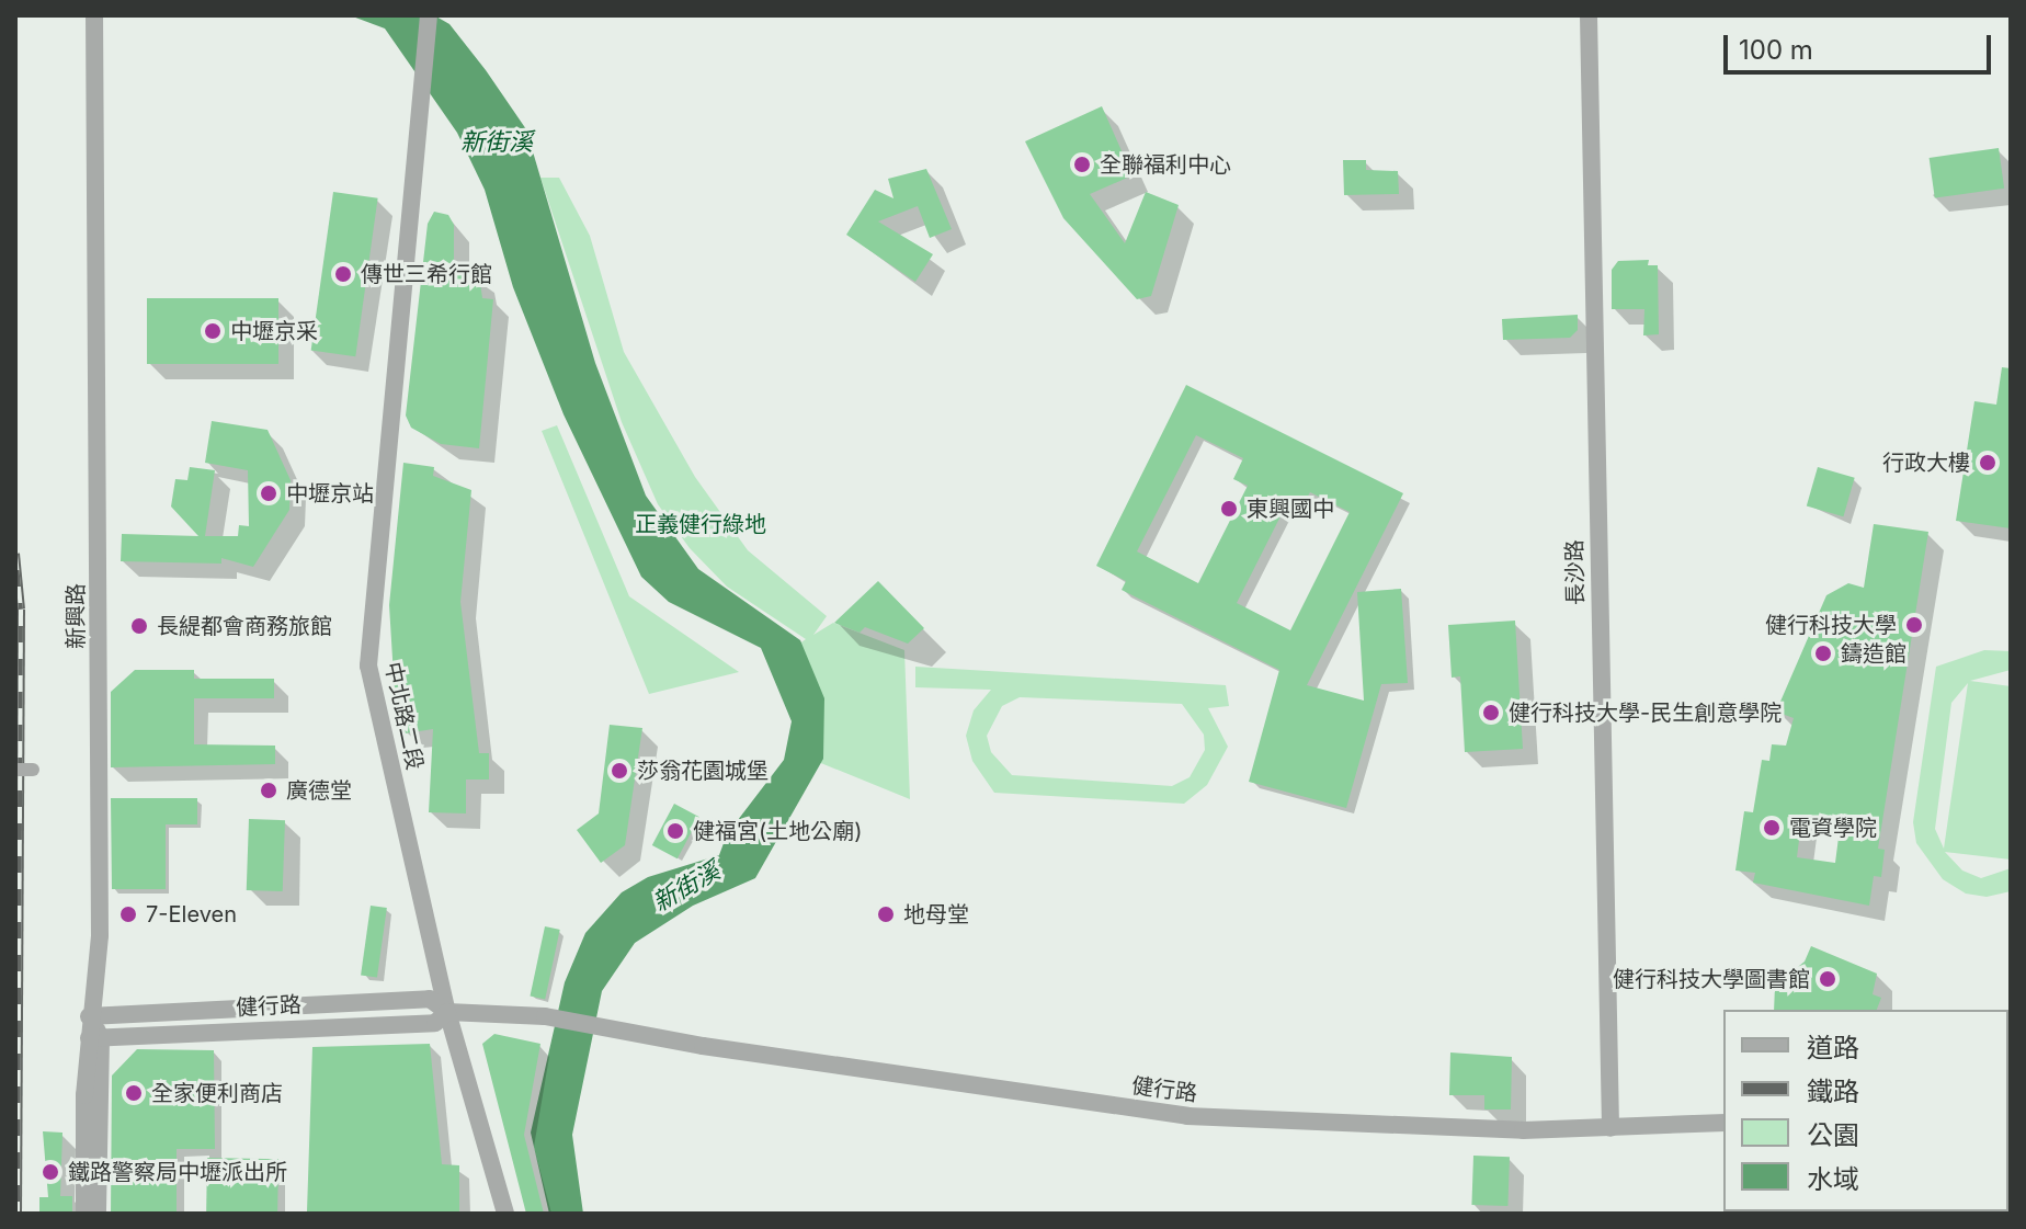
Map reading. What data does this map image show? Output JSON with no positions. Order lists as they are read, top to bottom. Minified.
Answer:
{"streets":{"street":["長沙路","新興路","中北路二段","健行路"]},"crossings":[["長沙路","健行路"],["新興路","健行路"],["中北路二段","健行路"]],"water":["新街溪"],"parks":["正義健行綠地"],"places":["全聯福利中心","傳世三希行館","中壢京采","行政大樓","中壢京站","東興國中","健行科技大學","長緹都會商務旅館","鑄造館","健行科技大學-民生創意學院","莎翁花園城堡","廣德堂","電資學院","健福宮(土地公廟)","7-Eleven","地母堂","健行科技大學圖書館","全家便利商店","鐵路警察局中壢派出所"],"legend":["道路","鐵路","公園","水域"],"scale_bar":"100 m"}
